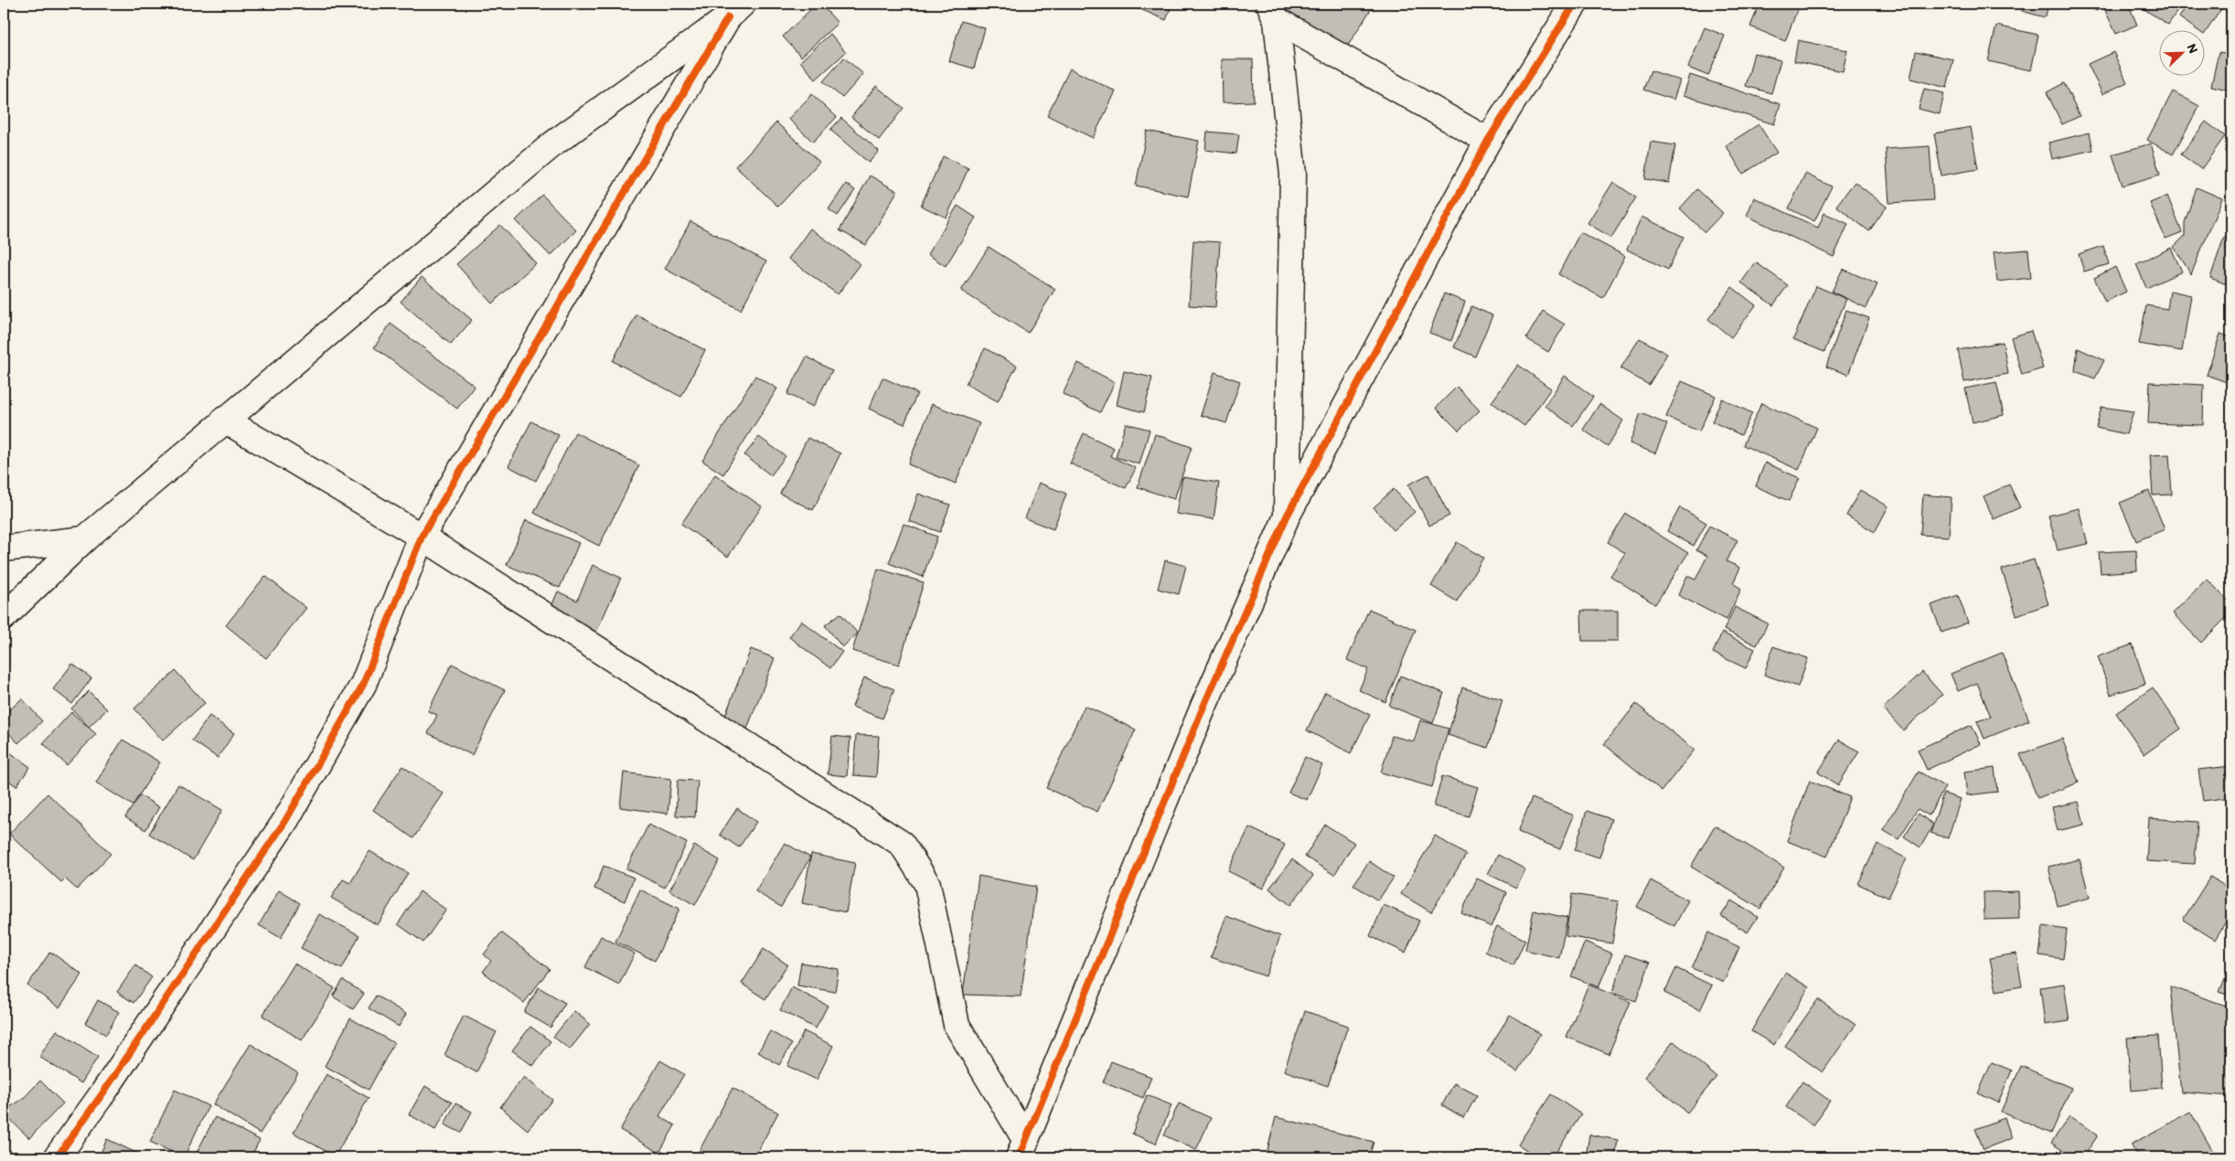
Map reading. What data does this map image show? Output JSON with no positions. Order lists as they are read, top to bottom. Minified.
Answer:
{"north":"top right"}
